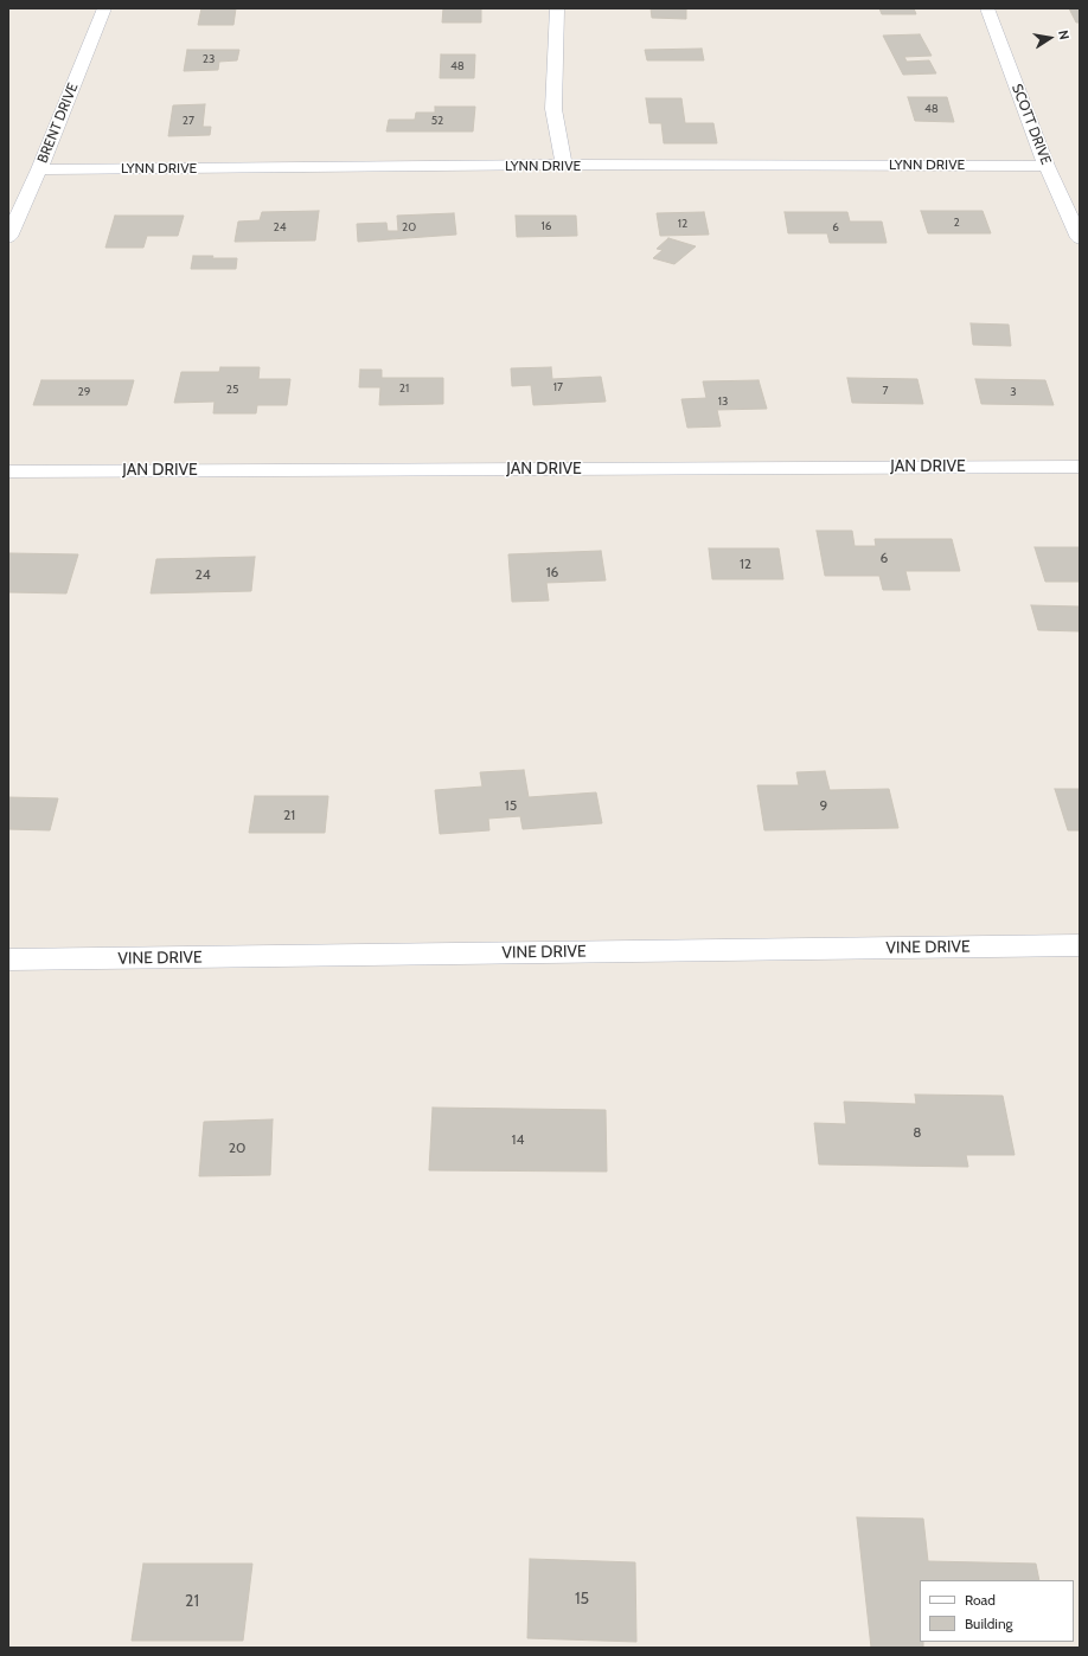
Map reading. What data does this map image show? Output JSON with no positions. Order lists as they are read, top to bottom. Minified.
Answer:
{"streets":{"street":["BRENT DRIVE","SCOTT DRIVE","LYNN DRIVE","JAN DRIVE","VINE DRIVE"]},"crossings":[["BRENT DRIVE","LYNN DRIVE"],["SCOTT DRIVE","LYNN DRIVE"]],"house_numbers":["23","48","48","27","52","2","12","16","24","20","6","17","21","25","7","29","3","13","6","12","16","24","15","9","21","8","14","20","15","21"],"legend":["Road","Building"],"north":"right"}
